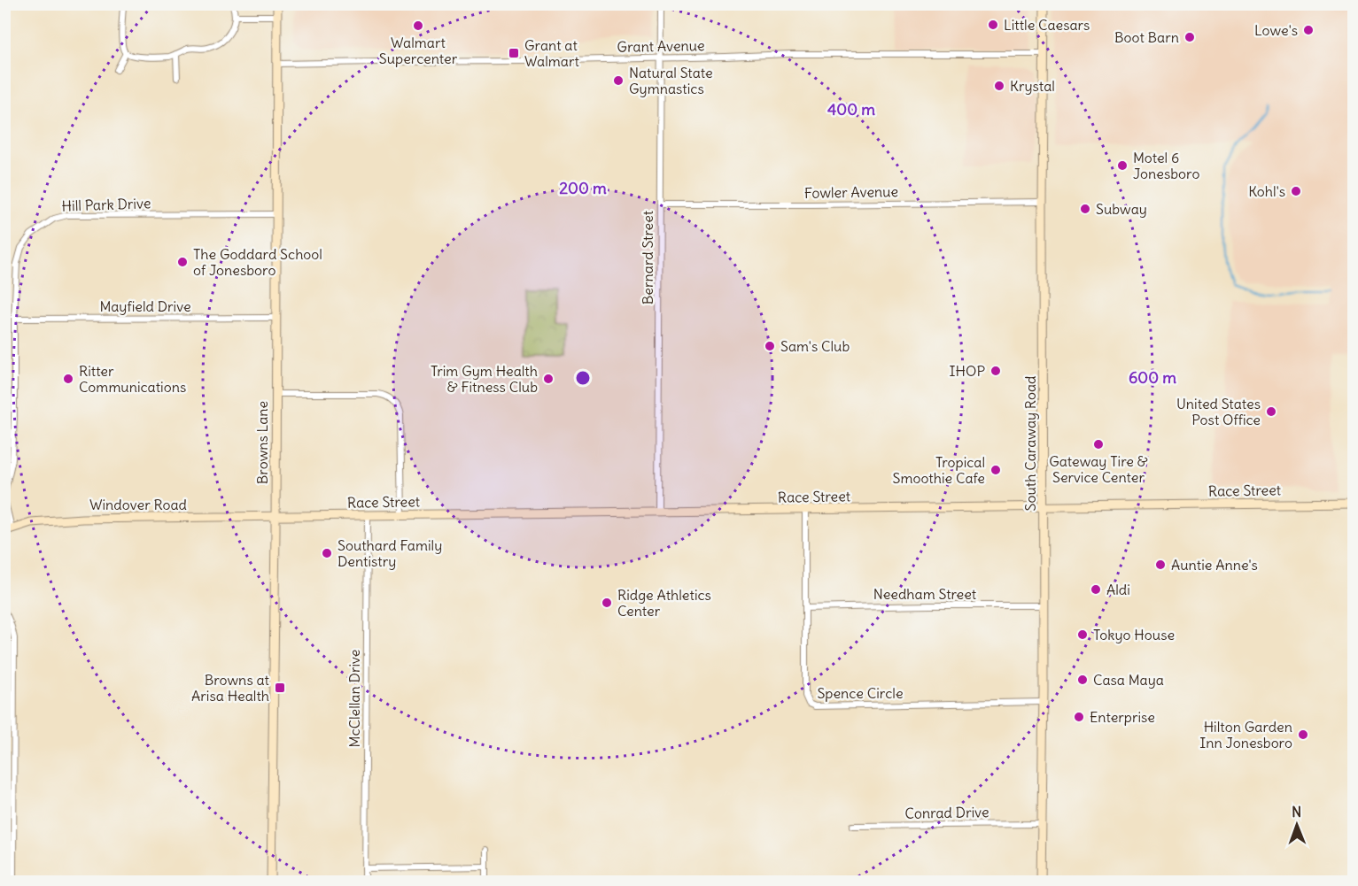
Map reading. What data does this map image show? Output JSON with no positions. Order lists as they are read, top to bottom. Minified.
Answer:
{"streets":{"street":["Grant Avenue","Fowler Avenue","Hill Park Drive","Bernard Street","Mayfield Drive","Browns Lane","South Caraway Road","Race Street","Windover Road","Needham Street","Spence Circle","McClellan Drive","Conrad Drive"]},"crossings":[["Grant Avenue","Bernard Street"],["Grant Avenue","Browns Lane"],["Grant Avenue","South Caraway Road"],["Fowler Avenue","Bernard Street"],["Fowler Avenue","South Caraway Road"],["Hill Park Drive","Mayfield Drive"],["Hill Park Drive","Browns Lane"],["Hill Park Drive","Windover Road"],["Bernard Street","Race Street"],["Mayfield Drive","Browns Lane"],["Browns Lane","Race Street"],["Browns Lane","Windover Road"],["South Caraway Road","Race Street"],["South Caraway Road","Needham Street"],["South Caraway Road","Spence Circle"],["South Caraway Road","Conrad Drive"],["Race Street","Windover Road"],["Race Street","Spence Circle"],["Race Street","McClellan Drive"],["Needham Street","Spence Circle"]],"places":{"other":["Little Caesars","Walmart Supercenter","Lowe's","Boot Barn","Natural State Gymnastics","Krystal","Motel 6 Jonesboro","Kohl's","Subway","The Goddard School of Jonesboro","Sam's Club","IHOP","Ritter Communications","Trim Gym Health & Fitness Club","United States Post Office","Gateway Tire & Service Center","Tropical Smoothie Cafe","Southard Family Dentistry","Auntie Anne's","Aldi","Ridge Athletics Center","Tokyo House","Casa Maya","Enterprise","Hilton Garden Inn Jonesboro"],"transit":["Grant at Walmart","Browns at Arisa Health"]},"north":"top","rings":["400 m","200 m","600 m"]}
